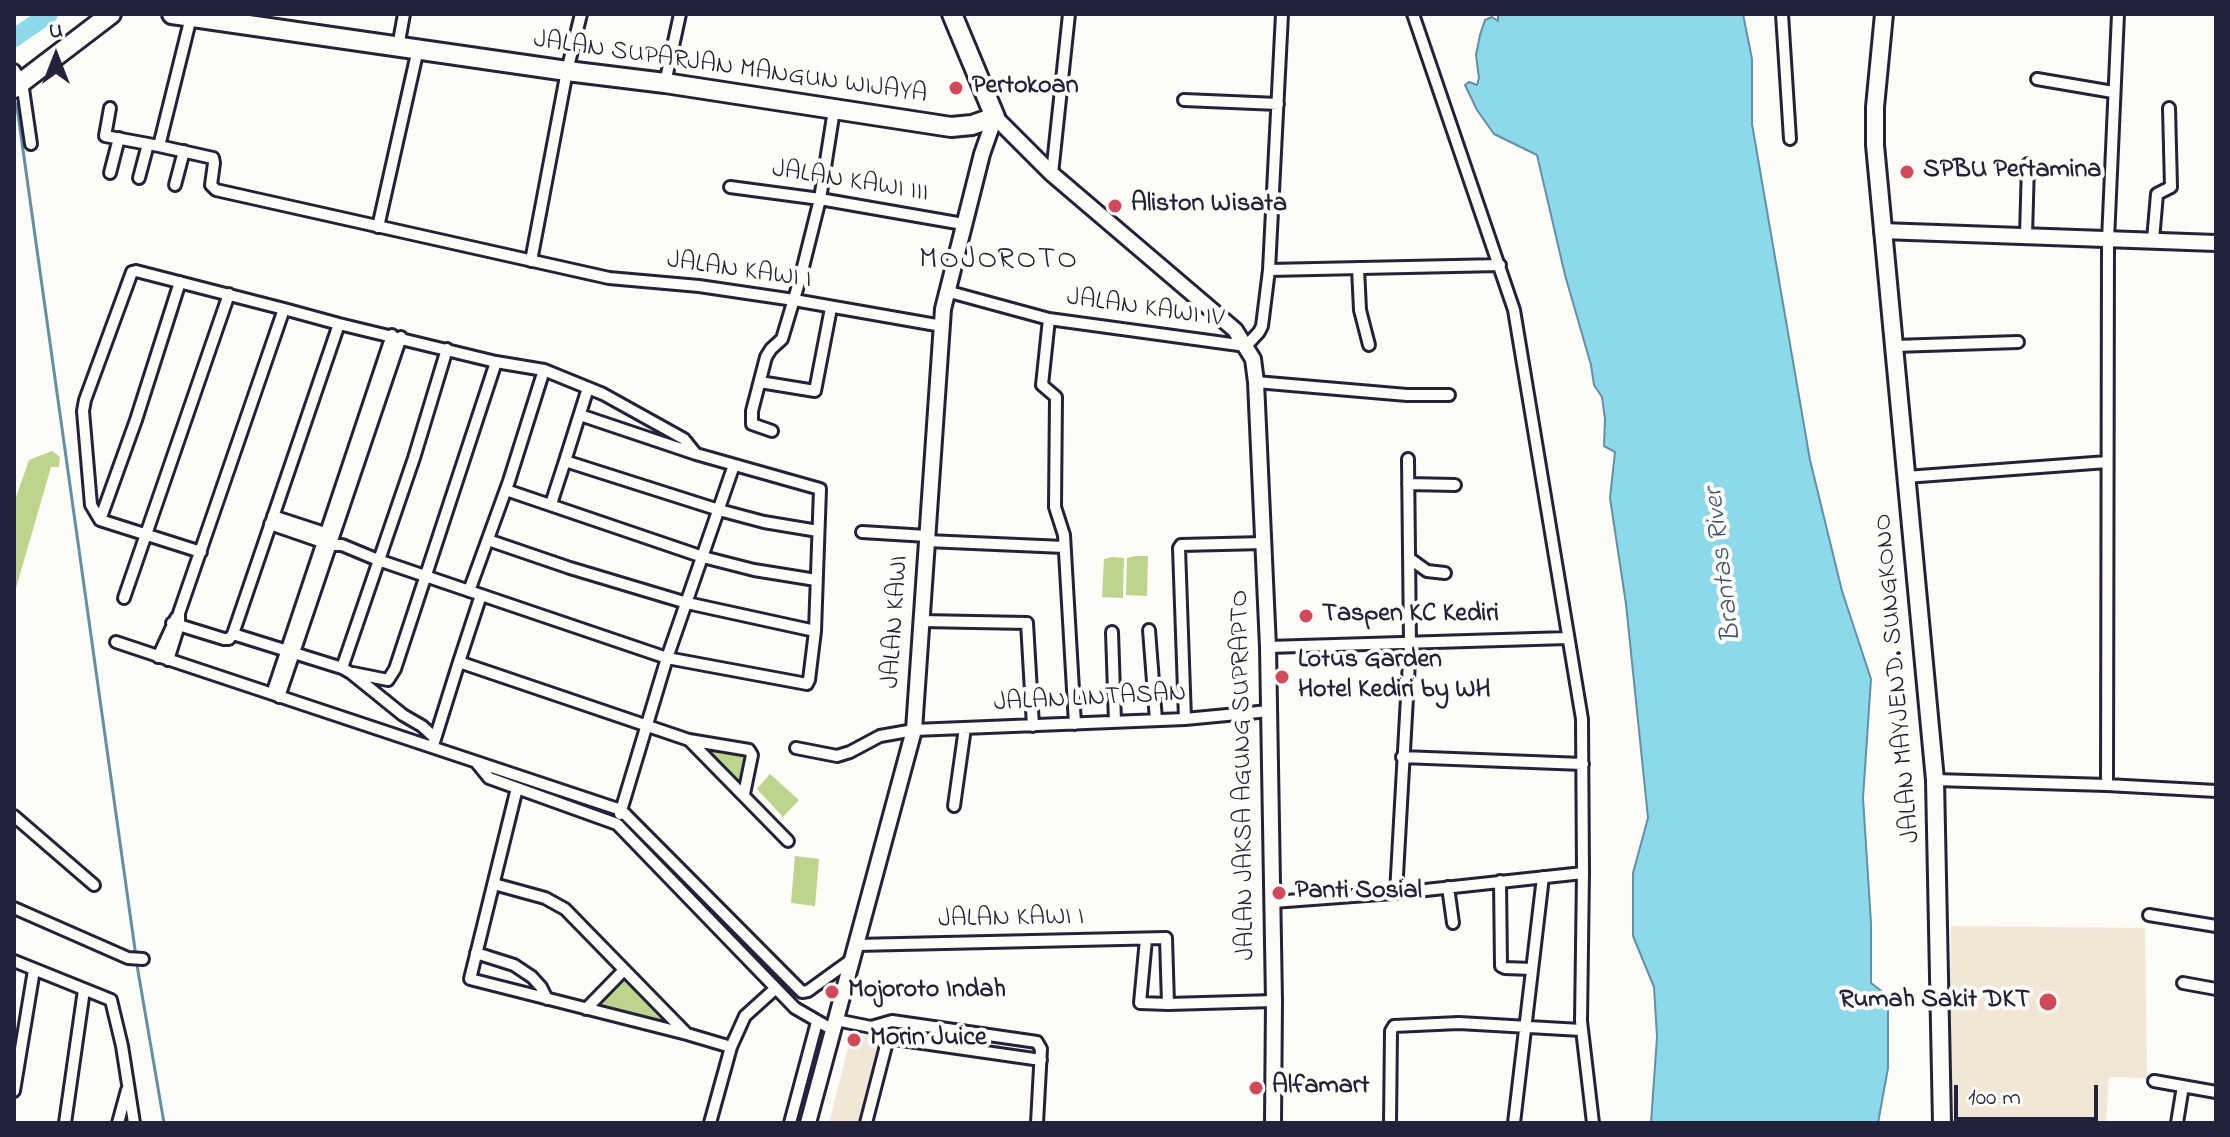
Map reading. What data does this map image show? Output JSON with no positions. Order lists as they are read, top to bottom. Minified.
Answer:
{"streets":{"highway":["JALAN SUPARJAN MANGUN WIJAYA"],"main road":["JALAN KAWI","JALAN MAYJEND. SUNGKONO","JALAN JAKSA AGUNG SUPRAPTO"],"street":["JALAN KAWI III","JALAN KAWI I","JALAN KAWI IV","JALAN LINTASAN"]},"crossings":[["JALAN SUPARJAN MANGUN WIJAYA","JALAN KAWI"],["JALAN KAWI III","JALAN KAWI"],["JALAN KAWI I","JALAN KAWI"],["JALAN KAWI IV","JALAN KAWI"],["JALAN KAWI IV","JALAN JAKSA AGUNG SUPRAPTO"],["JALAN KAWI","JALAN LINTASAN"],["JALAN LINTASAN","JALAN JAKSA AGUNG SUPRAPTO"]],"districts":["MOJOROTO"],"water":["Brantas River"],"places":["Pertokoan","SPBU Pertamina","Aliston Wisata","Taspen KC Kediri","Lotus Garden Hotel Kediri by WH","Panti Sosial","Mojoroto Indah","Rumah Sakit DKT","Morin Juice","Alfamart"],"scale_bar":"100 m","north":"top"}
